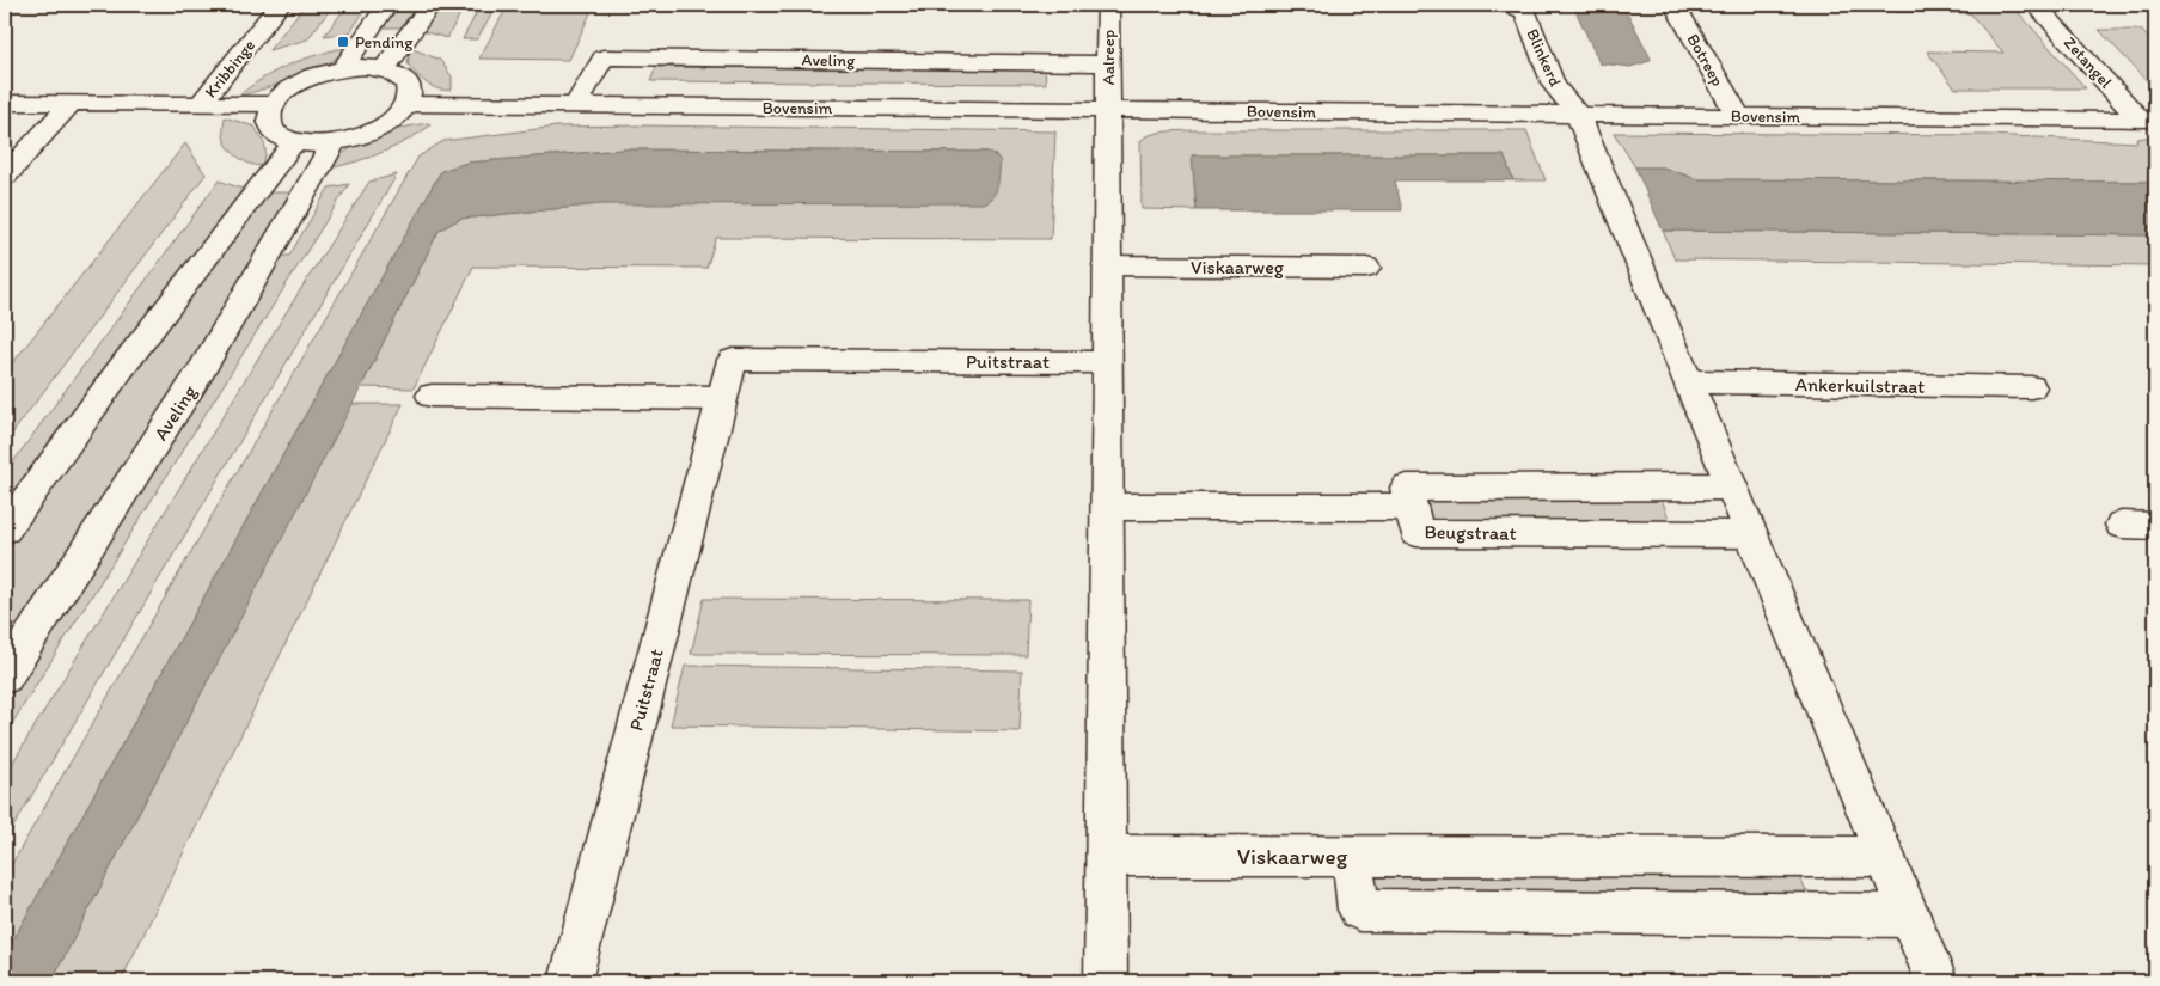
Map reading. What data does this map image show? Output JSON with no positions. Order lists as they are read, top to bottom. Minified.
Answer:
{"streets":{"street":["Aalreep","Blinkerd","Aveling","Botreep","Zetangel","Kribbinge","Bovensim","Viskaarweg","Puitstraat","Ankerkuilstraat","Beugstraat"]},"crossings":[["Aalreep","Aveling"],["Aalreep","Bovensim"],["Blinkerd","Bovensim"],["Aveling","Bovensim"],["Botreep","Bovensim"],["Zetangel","Bovensim"]],"places":{"transit":["Pending"]}}
